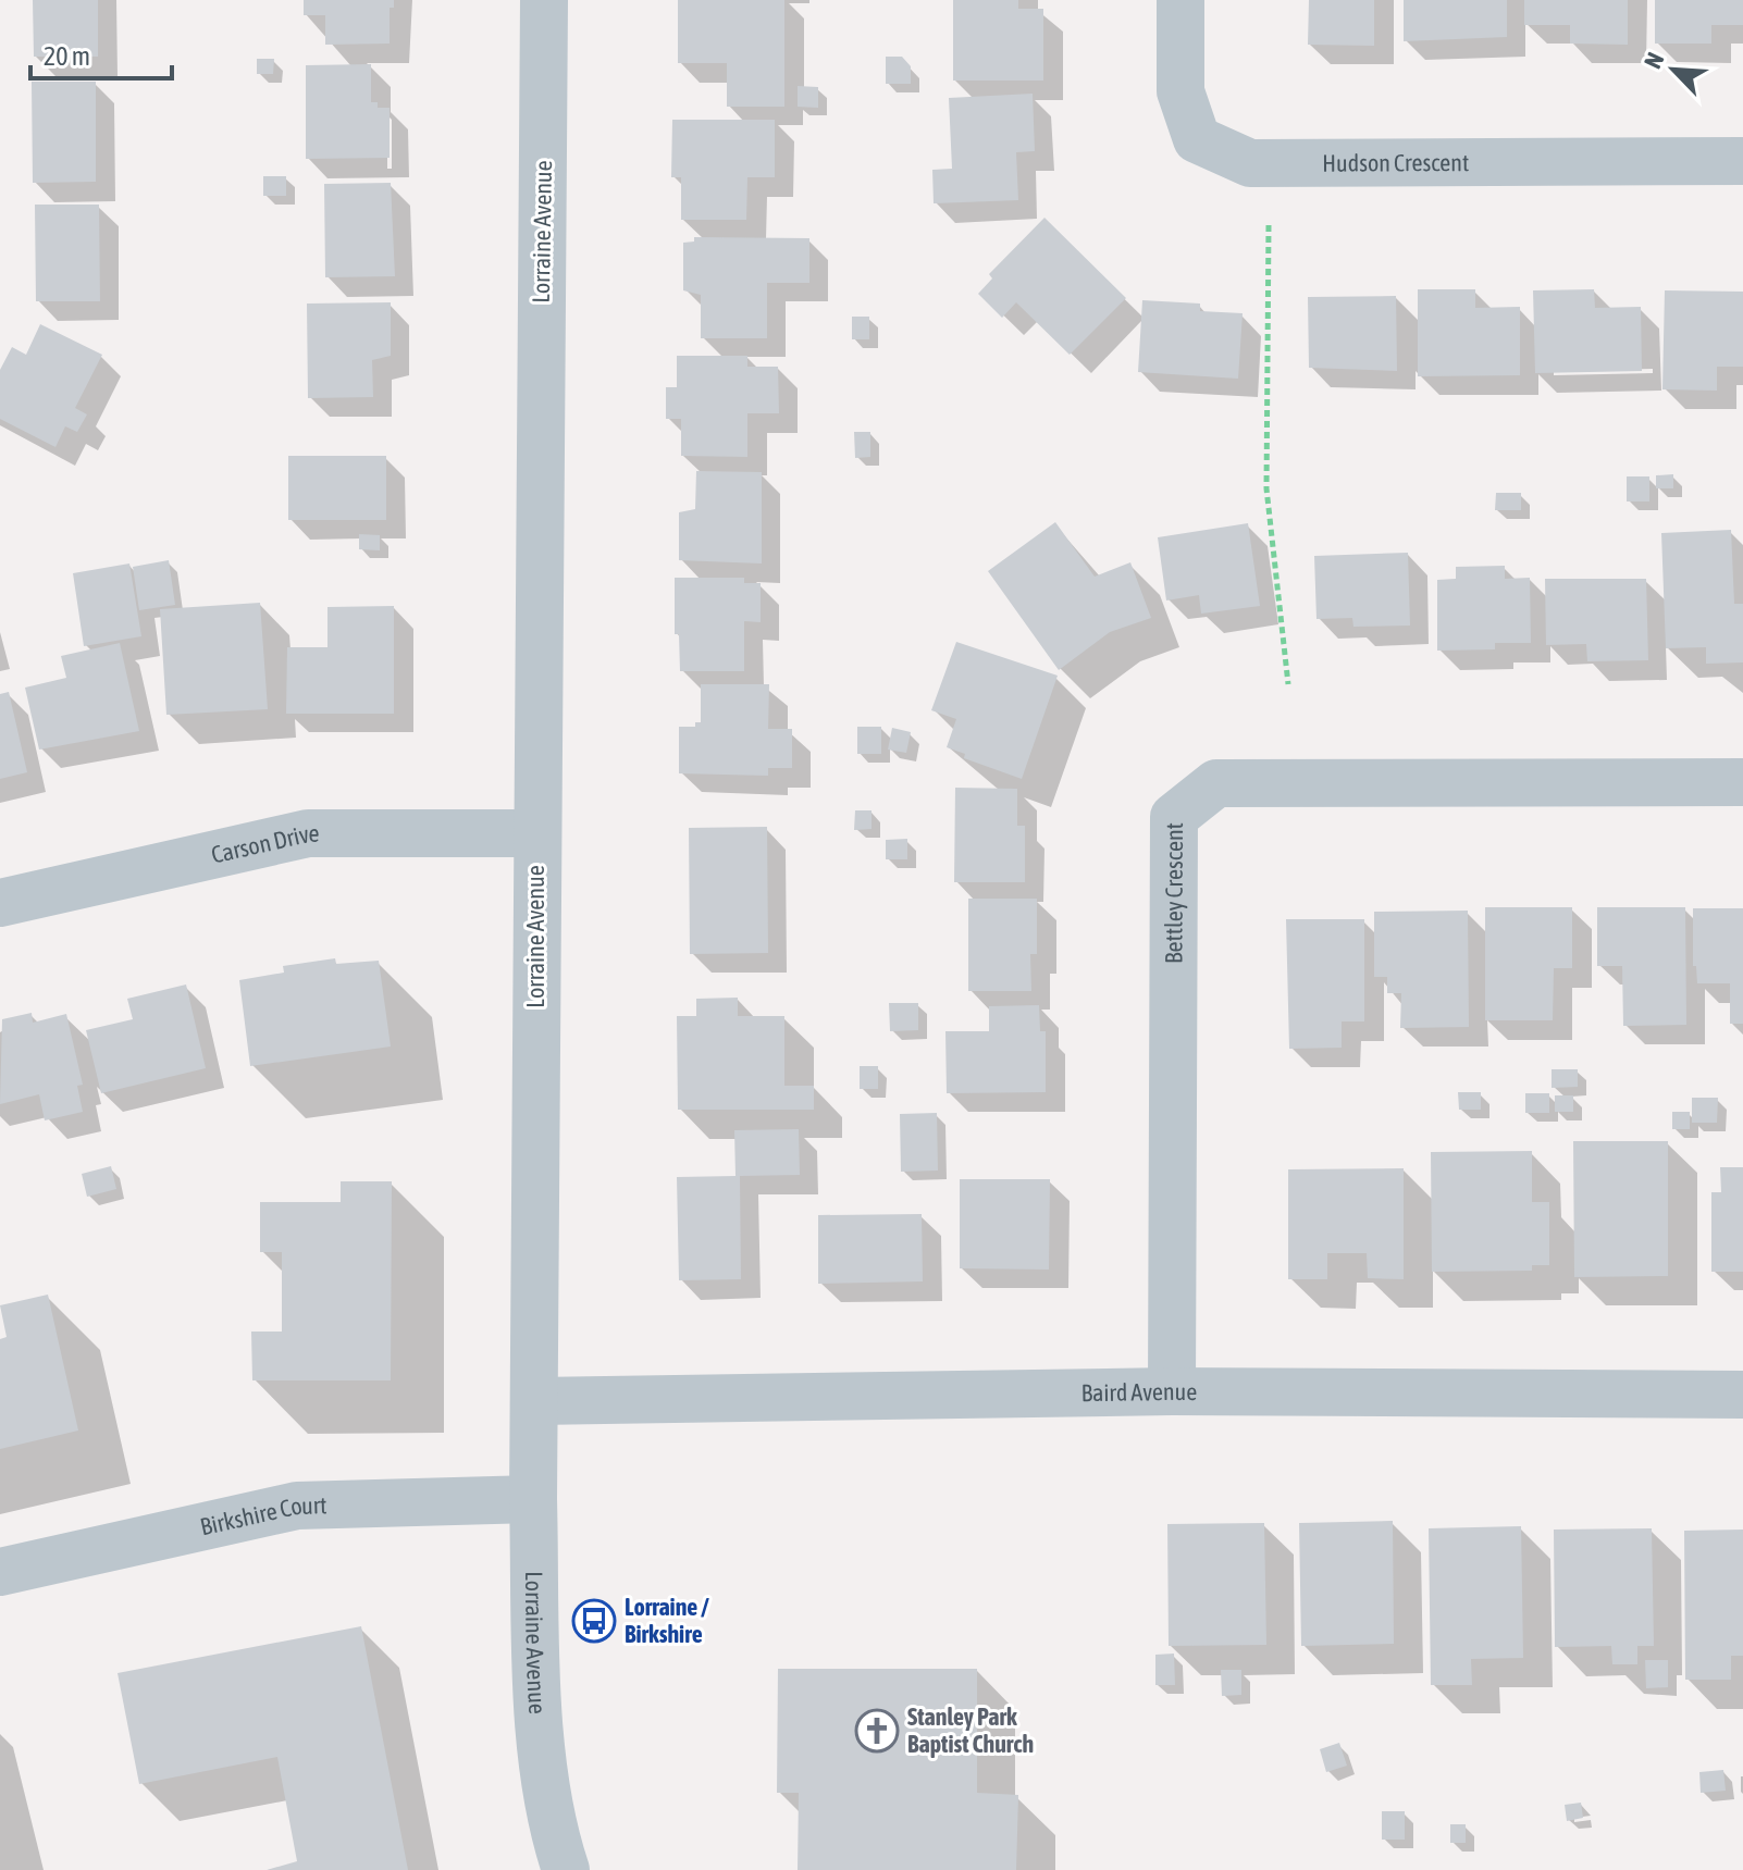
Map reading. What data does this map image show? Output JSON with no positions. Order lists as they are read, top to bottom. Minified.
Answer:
{"streets":{"street":["Hudson Crescent","Lorraine Avenue","Carson Drive","Bettley Crescent","Baird Avenue","Birkshire Court"]},"crossings":[["Lorraine Avenue","Carson Drive"],["Lorraine Avenue","Baird Avenue"],["Lorraine Avenue","Birkshire Court"],["Bettley Crescent","Baird Avenue"]],"places":{"bus stop":["Lorraine / Birkshire"],"church":["Stanley Park Baptist Church"]},"scale_bar":"20 m","north":"top left"}
